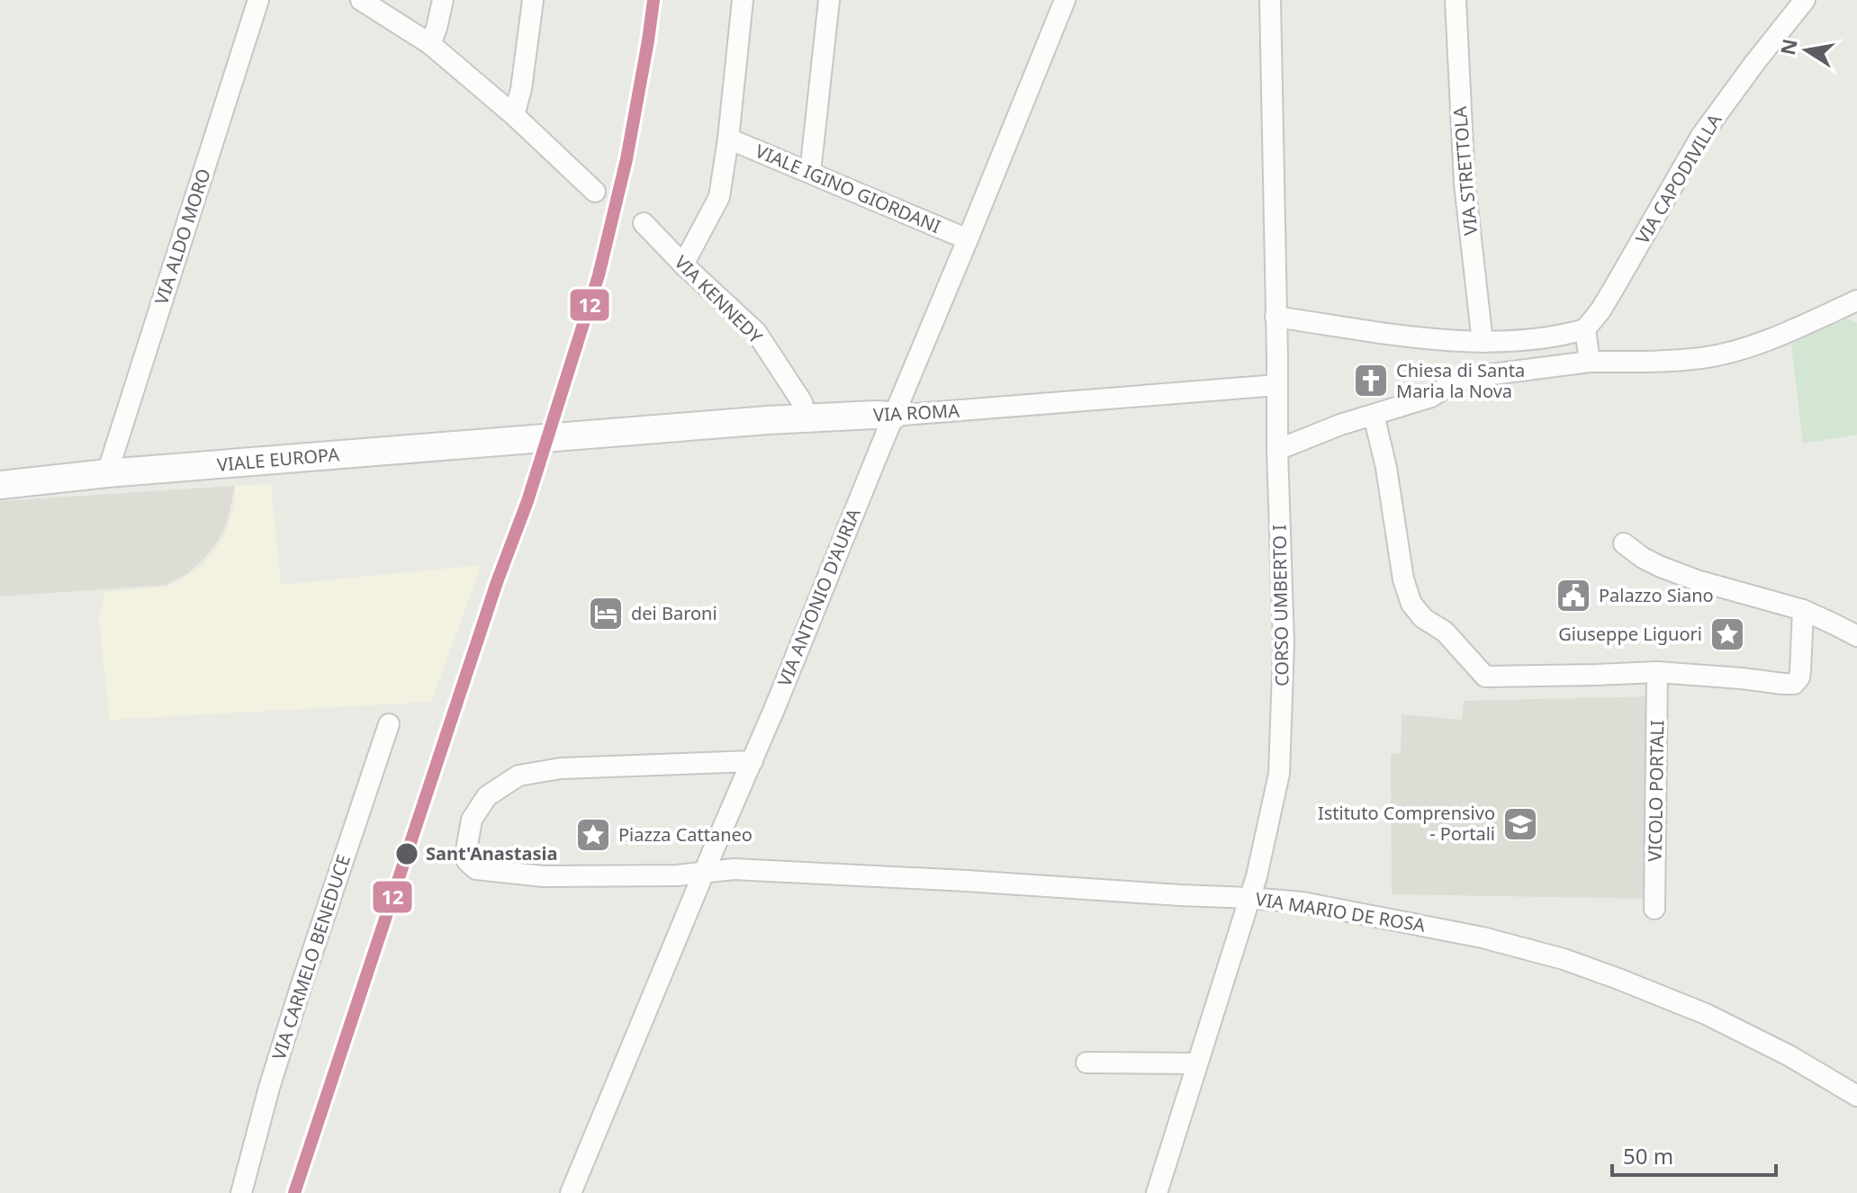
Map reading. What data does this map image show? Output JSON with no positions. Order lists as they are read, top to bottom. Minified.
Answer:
{"streets":{"street":["VIA STRETTOLA","VIA CAPODIVILLA","VIALE IGINO GIORDANI","VIA ALDO MORO","VIA KENNEDY","VIA ROMA","VIALE EUROPA","VIA ANTONIO D'AURIA","CORSO UMBERTO I","VICOLO PORTALI","VIA MARIO DE ROSA","VIA CARMELO BENEDUCE"]},"crossings":[["VIALE IGINO GIORDANI","VIA ANTONIO D'AURIA"],["VIA ALDO MORO","VIALE EUROPA"],["VIA KENNEDY","VIA ROMA"],["VIA ROMA","VIALE EUROPA"],["VIA ROMA","VIA ANTONIO D'AURIA"],["VIA ROMA","CORSO UMBERTO I"],["VIA ANTONIO D'AURIA","VIA MARIO DE ROSA"],["CORSO UMBERTO I","VIA MARIO DE ROSA"]],"places":{"church":["Chiesa di Santa Maria la Nova"],"public building":["Palazzo Siano"],"hotel":["dei Baroni"],"place":["Giuseppe Liguori","Piazza Cattaneo"],"school or university":["Istituto Comprensivo - Portali"],"other":["Sant'Anastasia"]},"lines":["transit line 12"],"scale_bar":"50 m","north":"left"}
